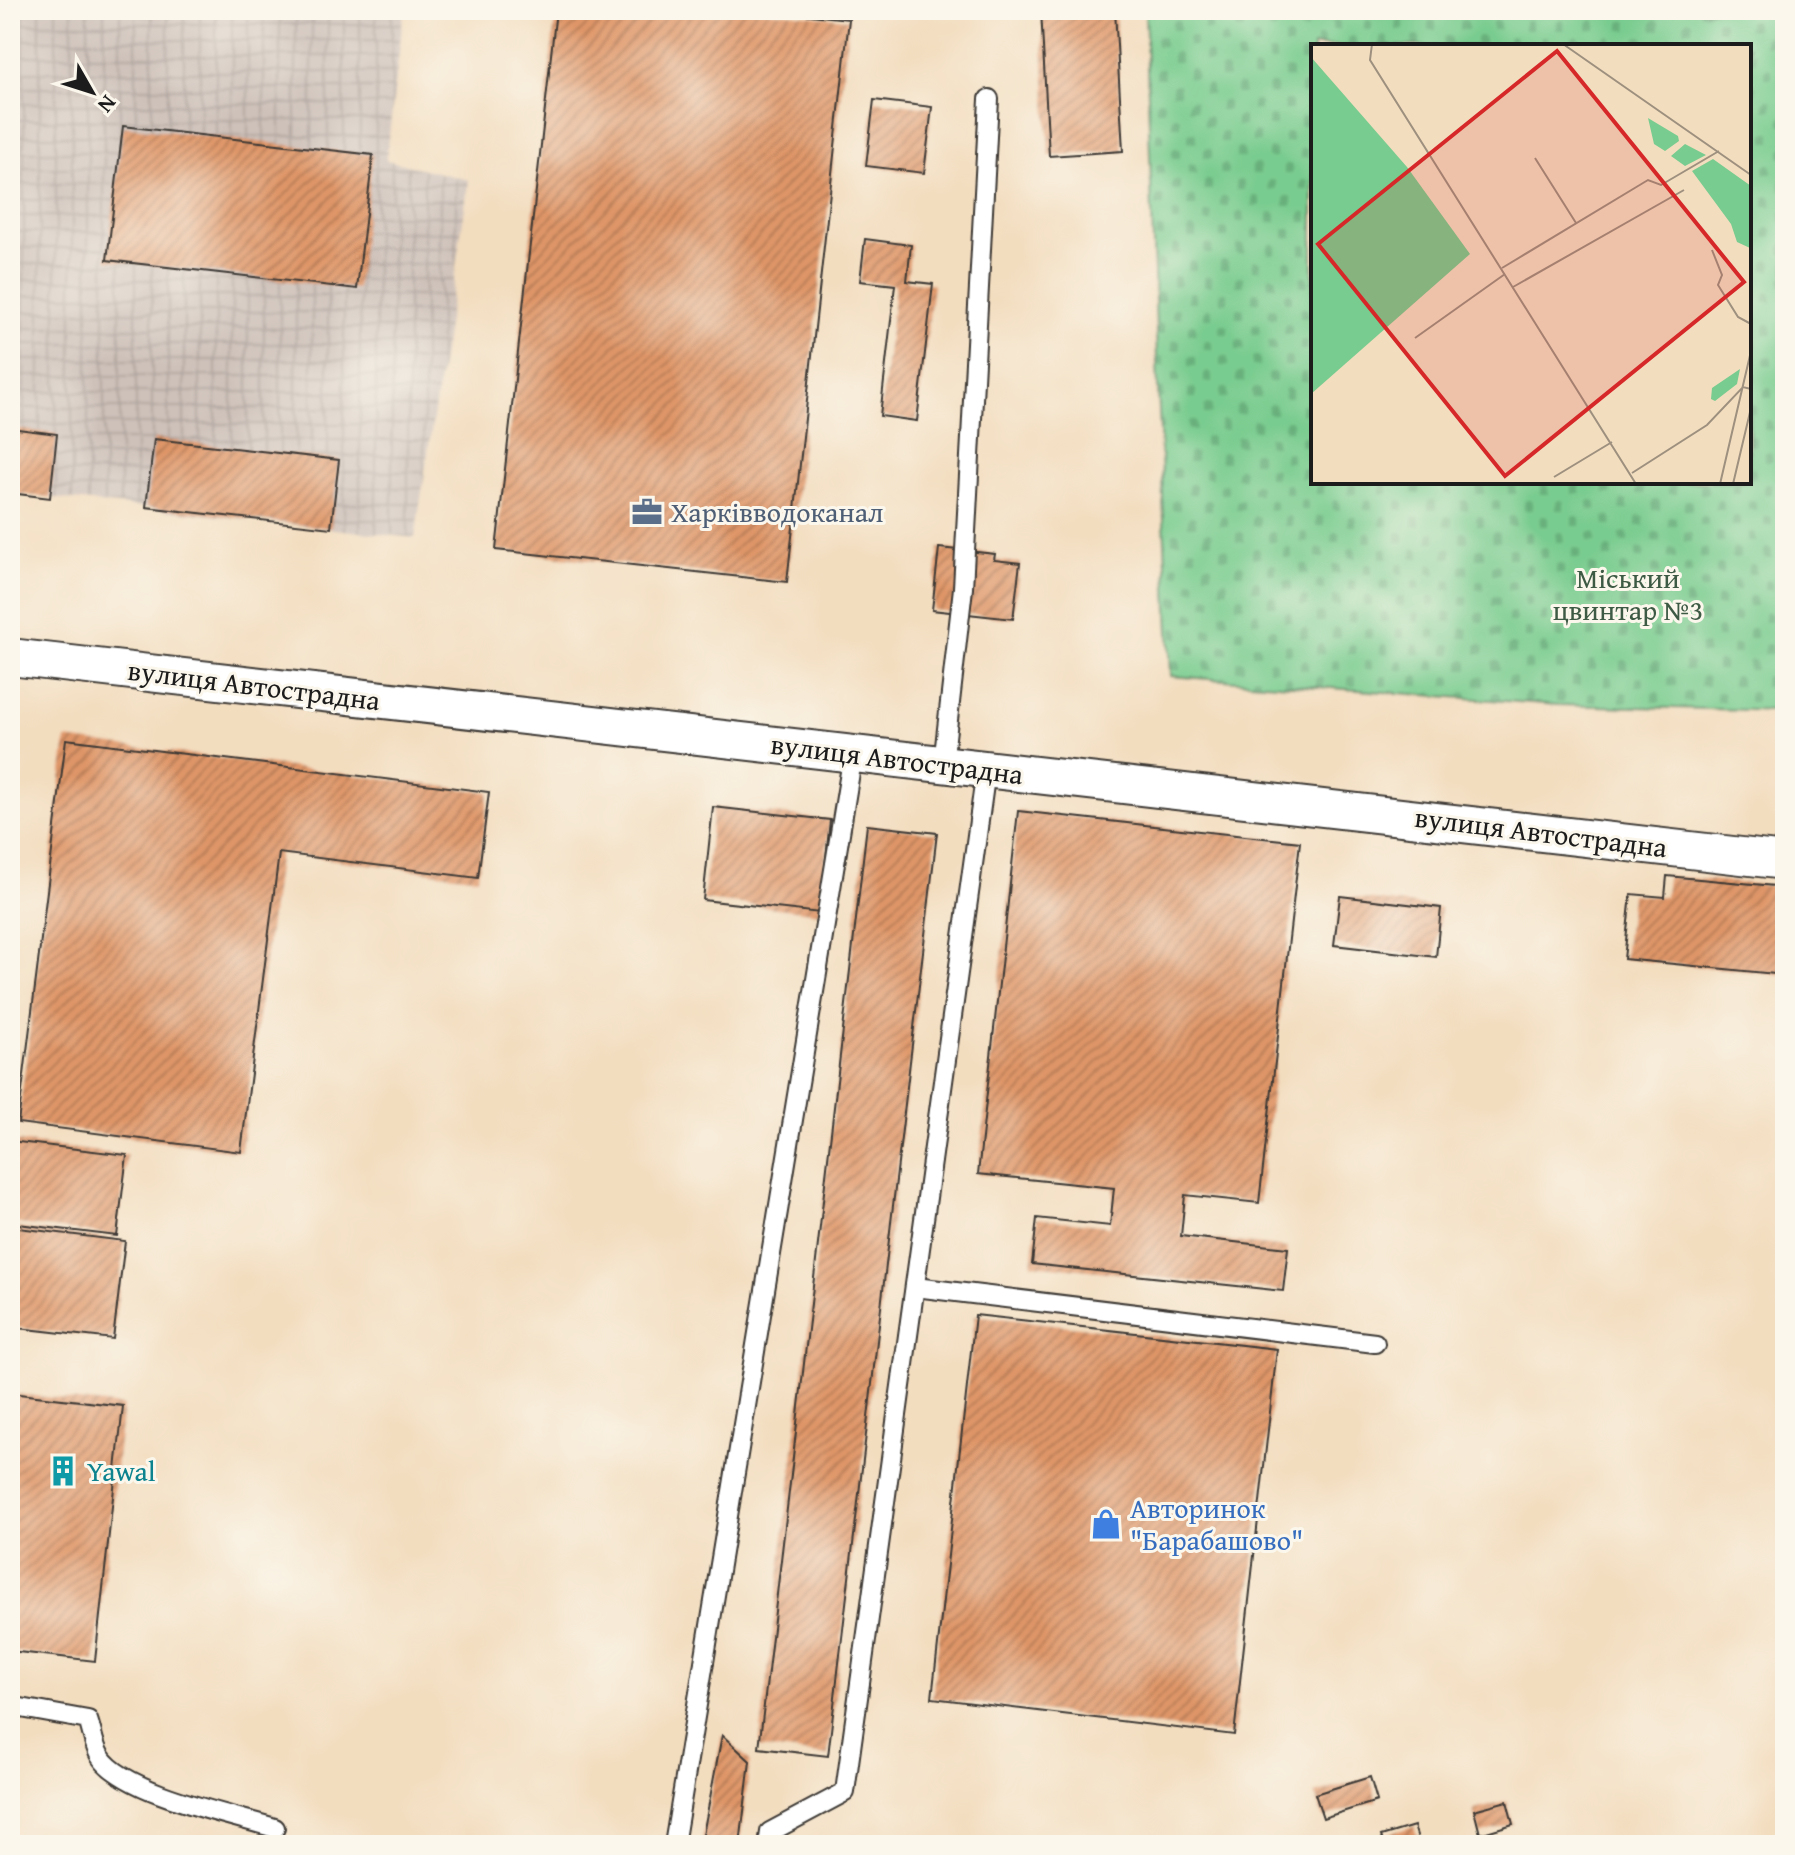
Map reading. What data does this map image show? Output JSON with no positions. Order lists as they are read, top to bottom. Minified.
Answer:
{"streets":{"street":["вулиця Автострадна"]},"parks":["Міський цвинтар №3"],"places":{"office":["Харківводоканал"],"building":["Yawal"],"shop":["Авторинок \"Барабашово\""]},"north":"bottom right"}
